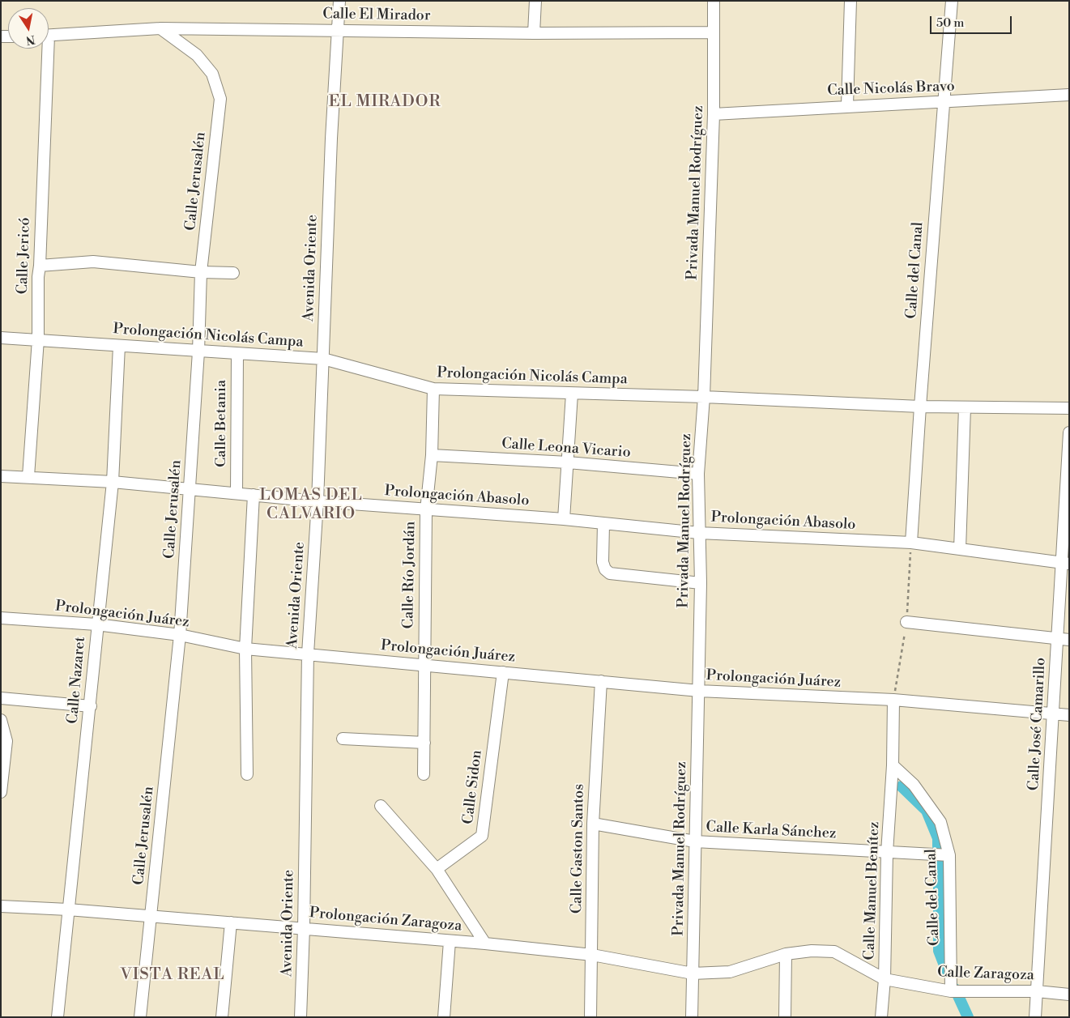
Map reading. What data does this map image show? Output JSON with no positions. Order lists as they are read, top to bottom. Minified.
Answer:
{"streets":{"street":["Calle El Mirador","Calle Nicolás Bravo","Calle Jerusalén","Privada Manuel Rodríguez","Calle Jericó","Avenida Oriente","Calle del Canal","Prolongación Nicolás Campa","Calle Betania","Calle Leona Vicario","Prolongación Abasolo","Calle Río Jordán","Prolongación Juárez","Calle Nazaret","Calle José Camarillo","Calle Sidon","Calle Karla Sánchez","Calle Gaston Santos","Calle Manuel Benítez","Prolongación Zaragoza","Calle Zaragoza"]},"crossings":[["Calle El Mirador","Calle Jerusalén"],["Calle El Mirador","Privada Manuel Rodríguez"],["Calle El Mirador","Avenida Oriente"],["Calle Nicolás Bravo","Privada Manuel Rodríguez"],["Calle Nicolás Bravo","Calle del Canal"],["Calle Jerusalén","Prolongación Nicolás Campa"],["Calle Jerusalén","Prolongación Abasolo"],["Calle Jerusalén","Prolongación Juárez"],["Calle Jerusalén","Prolongación Zaragoza"],["Privada Manuel Rodríguez","Prolongación Nicolás Campa"],["Privada Manuel Rodríguez","Calle Leona Vicario"],["Privada Manuel Rodríguez","Prolongación Abasolo"],["Privada Manuel Rodríguez","Prolongación Juárez"],["Privada Manuel Rodríguez","Calle Karla Sánchez"],["Privada Manuel Rodríguez","Prolongación Zaragoza"],["Privada Manuel Rodríguez","Calle Zaragoza"],["Calle Jericó","Prolongación Nicolás Campa"],["Calle Jericó","Prolongación Abasolo"],["Avenida Oriente","Prolongación Nicolás Campa"],["Avenida Oriente","Prolongación Abasolo"],["Avenida Oriente","Prolongación Juárez"],["Avenida Oriente","Prolongación Zaragoza"],["Calle del Canal","Prolongación Nicolás Campa"],["Calle del Canal","Prolongación Abasolo"],["Calle del Canal","Calle Karla Sánchez"],["Calle del Canal","Calle Manuel Benítez"],["Calle del Canal","Calle Zaragoza"],["Prolongación Nicolás Campa","Calle Betania"],["Prolongación Nicolás Campa","Calle Río Jordán"],["Prolongación Nicolás Campa","Calle Nazaret"],["Calle Betania","Prolongación Abasolo"],["Calle Leona Vicario","Calle Río Jordán"],["Prolongación Abasolo","Calle Río Jordán"],["Prolongación Abasolo","Calle Nazaret"],["Prolongación Abasolo","Calle José Camarillo"],["Calle Río Jordán","Prolongación Juárez"],["Prolongación Juárez","Calle Nazaret"],["Prolongación Juárez","Calle José Camarillo"],["Prolongación Juárez","Calle Sidon"],["Prolongación Juárez","Calle Gaston Santos"],["Calle Nazaret","Prolongación Zaragoza"],["Calle José Camarillo","Calle Zaragoza"],["Calle Karla Sánchez","Calle Gaston Santos"],["Calle Karla Sánchez","Calle Manuel Benítez"],["Calle Gaston Santos","Prolongación Zaragoza"],["Calle Manuel Benítez","Calle Zaragoza"],["Prolongación Zaragoza","Calle Zaragoza"]],"districts":["EL MIRADOR","LOMAS DEL CALVARIO","VISTA REAL"],"scale_bar":"50 m","north":"bottom"}
